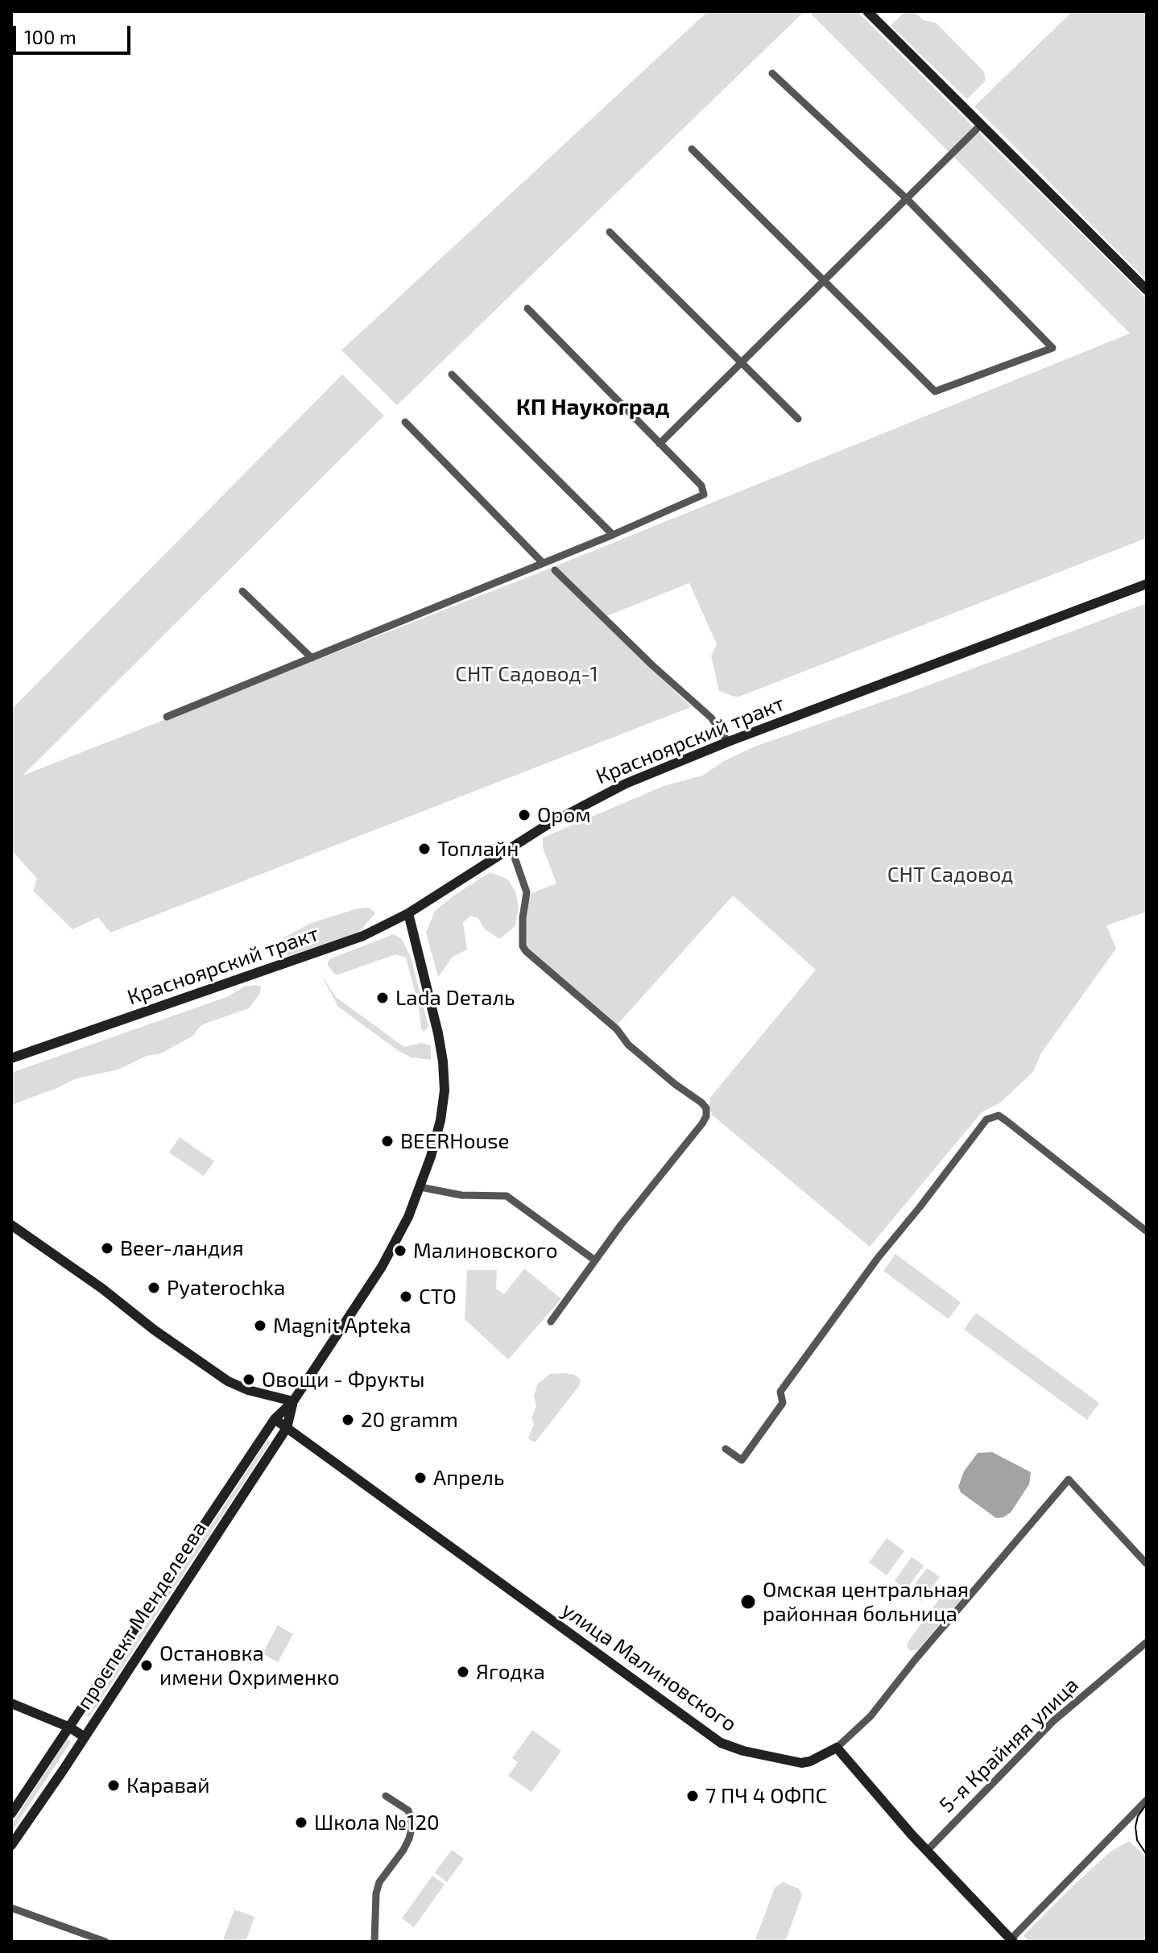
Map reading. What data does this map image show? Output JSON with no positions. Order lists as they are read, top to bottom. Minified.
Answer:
{"streets":{"main road":["Красноярский тракт","проспект Менделеева","улица Малиновского"],"street":["5-я Крайняя улица"]},"crossings":[["Красноярский тракт","проспект Менделеева"],["проспект Менделеева","улица Малиновского"]],"districts":["КП Наукоград"],"parks":["СНТ Садовод-1","СНТ Садовод"],"places":["Ором","Топлайн","Lada Dеталь","BEERHouse","Beer-ландия","Малиновского","Pyaterochka","СТО","Magnit Apteka","Овощи - Фрукты","20 gramm","Апрель","Омская центральная районная больница","Остановка имени Охрименко","Ягодка","Каравай","7 ПЧ 4 ОФПС","Школа №120"],"scale_bar":"100 m"}
